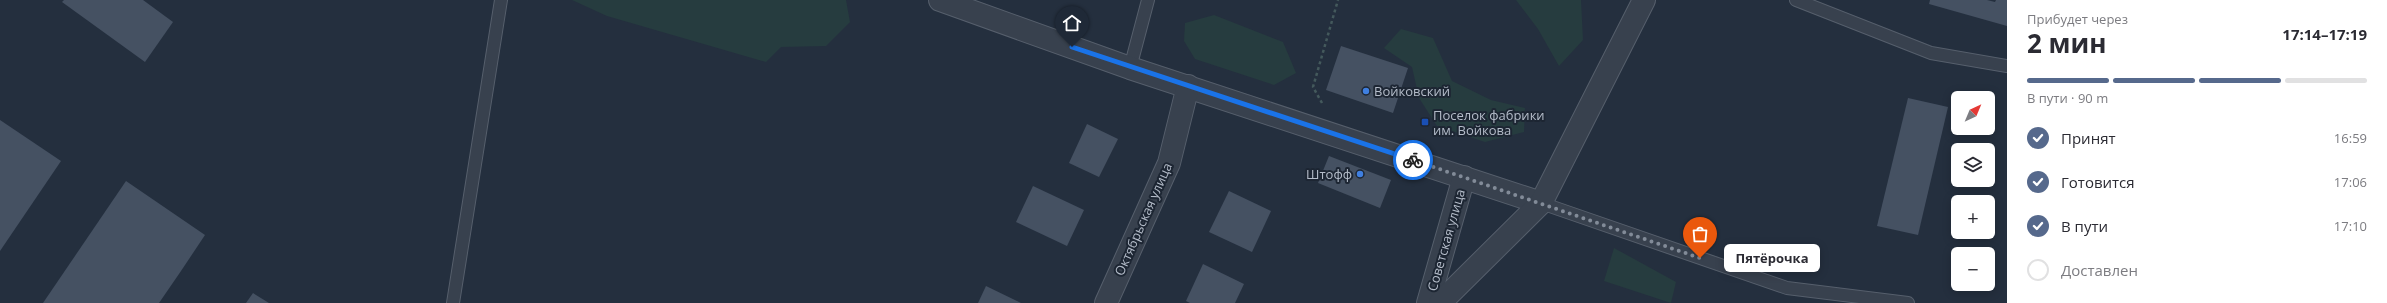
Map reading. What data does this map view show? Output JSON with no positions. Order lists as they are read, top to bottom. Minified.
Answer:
{"streets":{"street":["Октябрьская улица","Советская улица"]},"places":{"other":["Войковский","Штофф","Пятёрочка"],"transit":["Поселок фабрики им. Войкова"]},"north":"top right","page":{"heading":["2 мин","Прибудет через","17:14–17:19"],"bar":"В пути · 90 m","map_buttons":["+","−"],"list":[["Принят","16:59"],["Готовится","17:06"],["В пути","17:10"],"Доставлен"],"bubble":"Пятёрочка"}}
